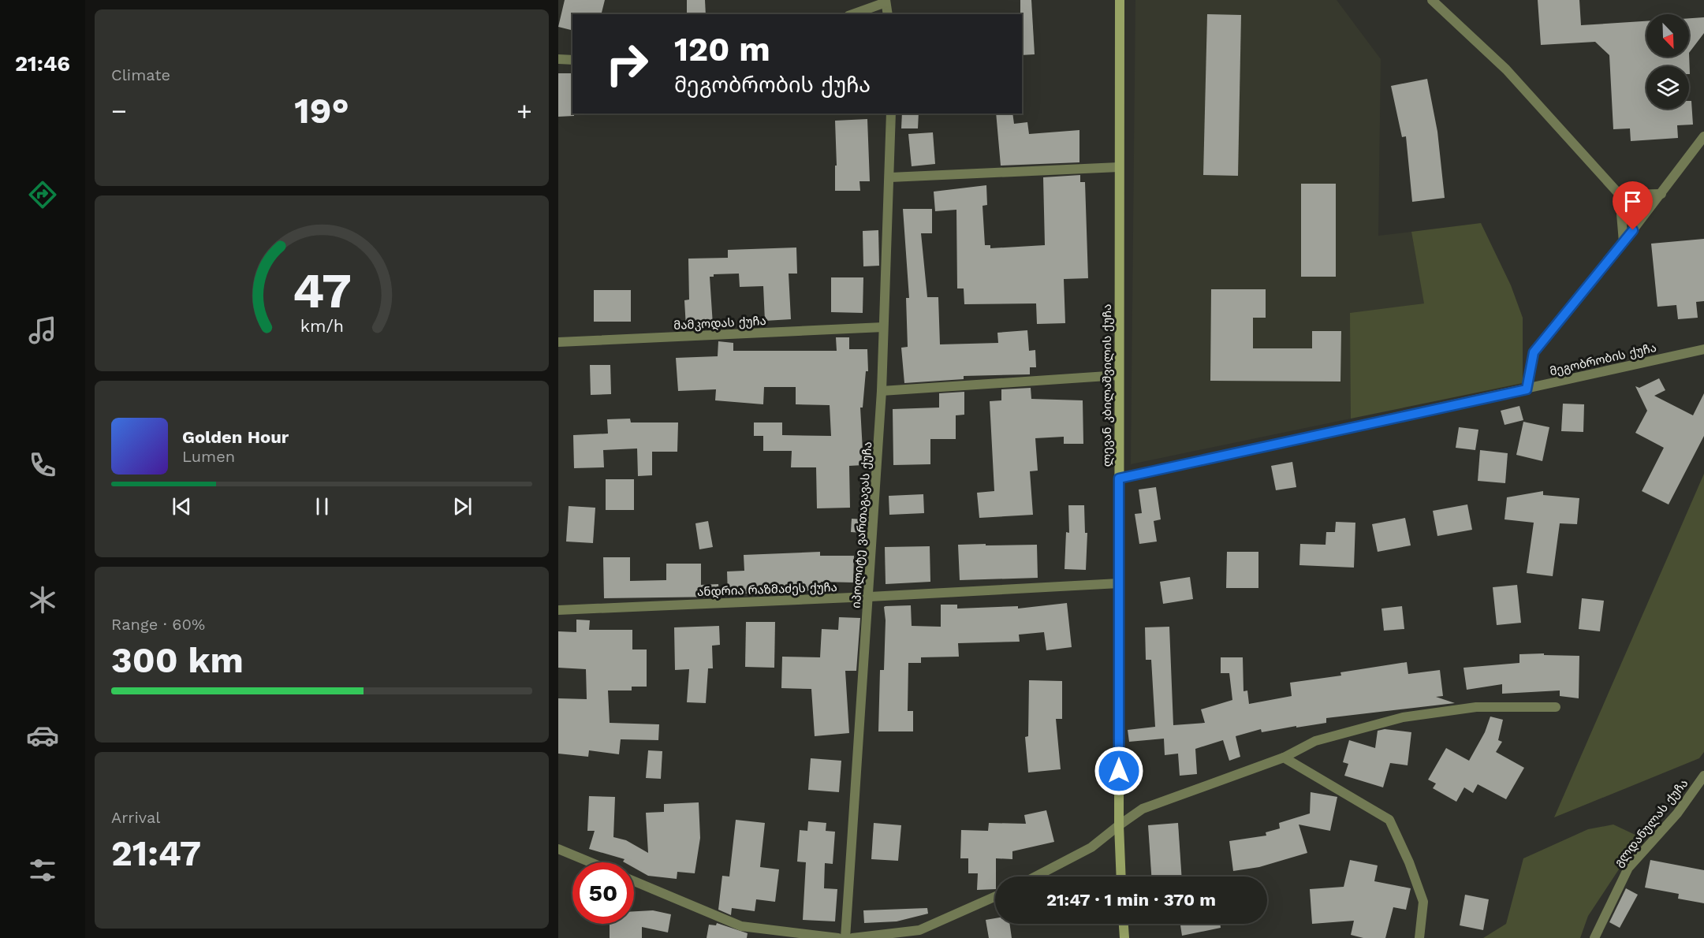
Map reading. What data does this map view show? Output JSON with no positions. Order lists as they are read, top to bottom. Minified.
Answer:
{"streets":{"main road":["ლევან კბილაშვილის ქუჩა"],"street":["მამკოდას ქუჩა","მეგობრობის ქუჩა","იპოლიტე ვართაგავას ქუჩა","ანდრია რაზმაძეს ქუჩა","გლდანულას ქუჩა"]},"crossings":[["მამკოდას ქუჩა","იპოლიტე ვართაგავას ქუჩა"],["მეგობრობის ქუჩა","ლევან კბილაშვილის ქუჩა"],["ლევან კბილაშვილის ქუჩა","ანდრია რაზმაძეს ქუჩა"],["იპოლიტე ვართაგავას ქუჩა","ანდრია რაზმაძეს ქუჩა"]],"north":"bottom right","page":{"tabs":"21:46","tile":["Climate",["Range · 60%","300 km"],["Arrival","21:47"]],"turn":["120 m","მეგობრობის ქუჩა"],"heat":["−","19°","+"],"song":["Golden Hour","Lumen"],"limit":"50","trip":"21:47 · 1 min · 370 m","gauge":["47","km/h"]}}
